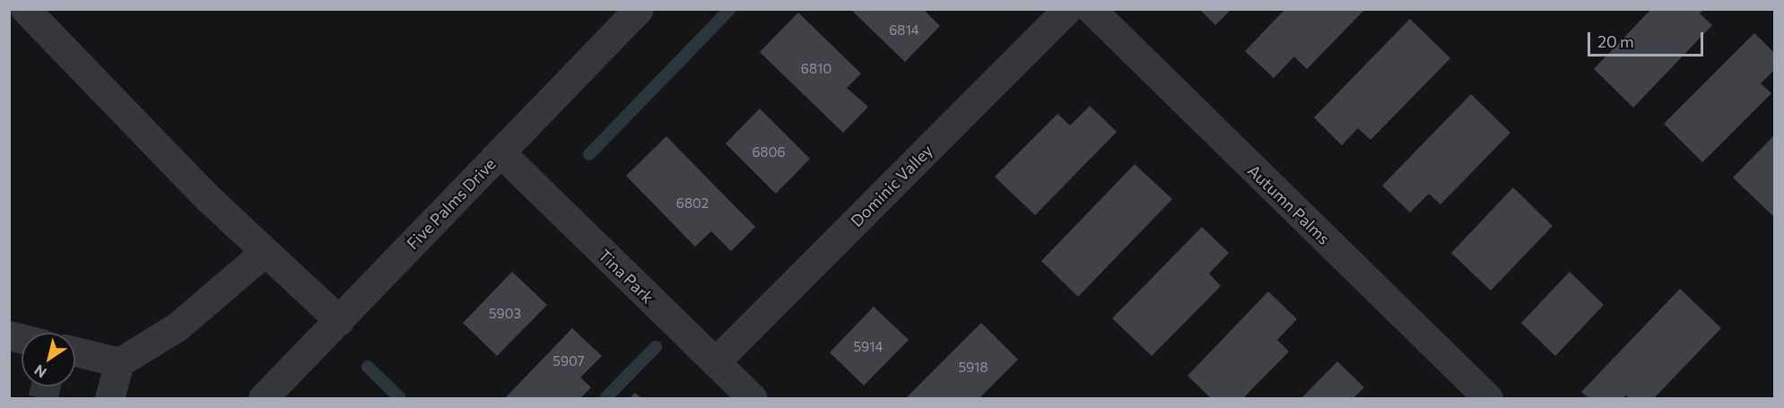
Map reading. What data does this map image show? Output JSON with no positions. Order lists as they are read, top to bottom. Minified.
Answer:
{"streets":{"street":["Dominic Valley","Five Palms Drive","Autumn Palms","Tina Park"]},"crossings":[["Dominic Valley","Tina Park"],["Five Palms Drive","Tina Park"]],"house_numbers":["6814","6810","6806","6802","5903","5914","5907","5918"],"scale_bar":"20 m","north":"bottom left"}
